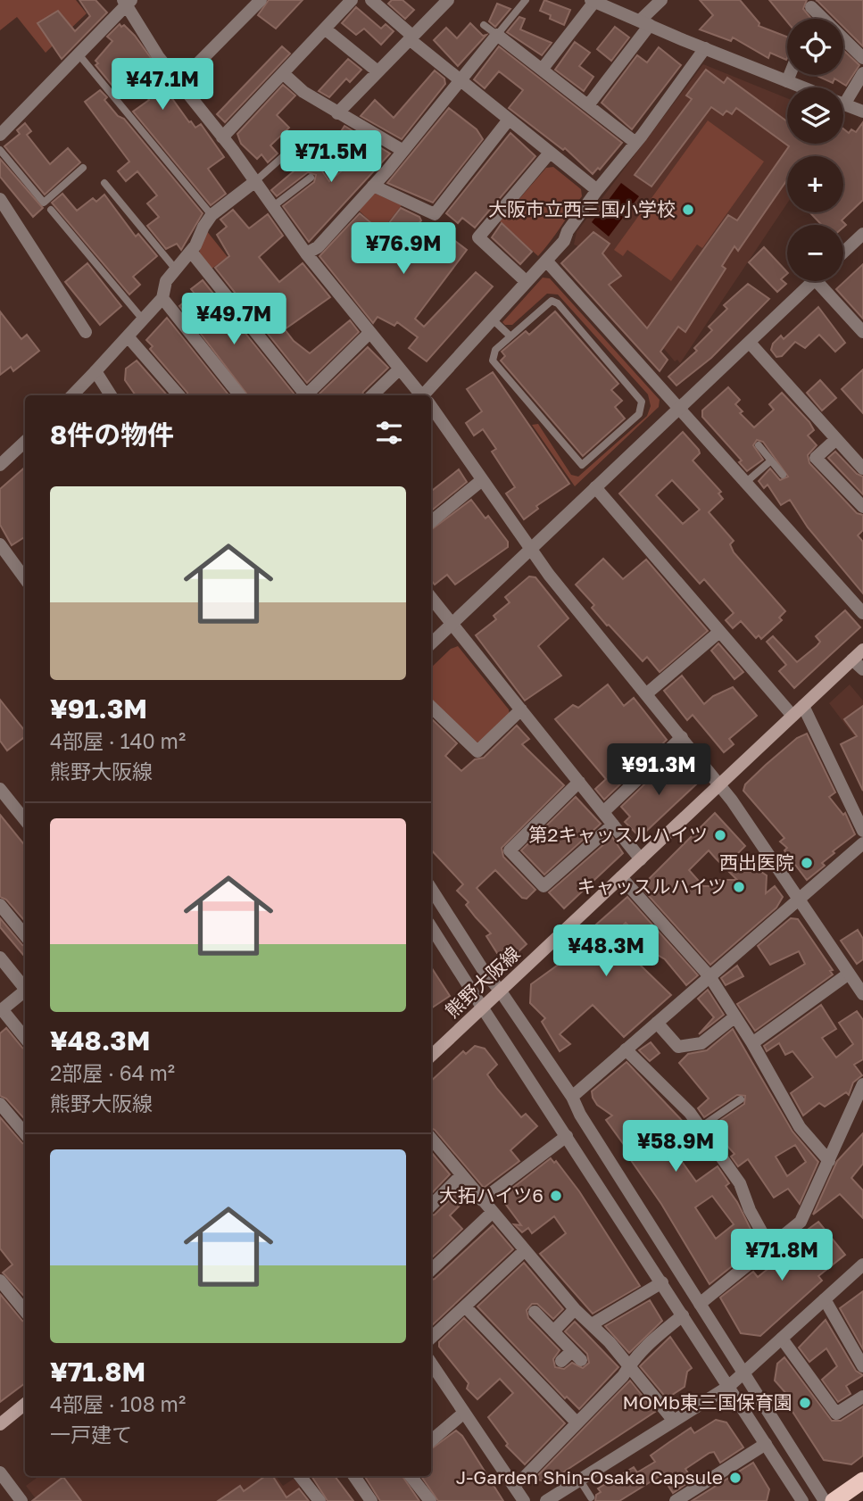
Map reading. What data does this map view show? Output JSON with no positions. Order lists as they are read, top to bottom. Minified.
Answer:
{"streets":{"main road":["熊野大阪線"]},"places":["大阪市立西三国小学校","第2キャッスルハイツ","西出医院","キャッスルハイツ","大拓ハイツ6","MOMb東三国保育園","J-Garden Shin-Osaka Capsule"],"page":{"map_buttons":["+","−"],"price":["¥47.1M","¥71.5M","¥76.9M","¥49.7M","¥91.3M","¥48.3M","¥58.9M","¥71.8M"],"heading":"8件の物件","list":[{"name":"¥91.3M","note":"4部屋 · 140 m² · 熊野大阪線"},{"name":"¥48.3M","note":"2部屋 · 64 m² · 熊野大阪線"},{"name":"¥71.8M","note":"4部屋 · 108 m² · 一戸建て"}]}}
